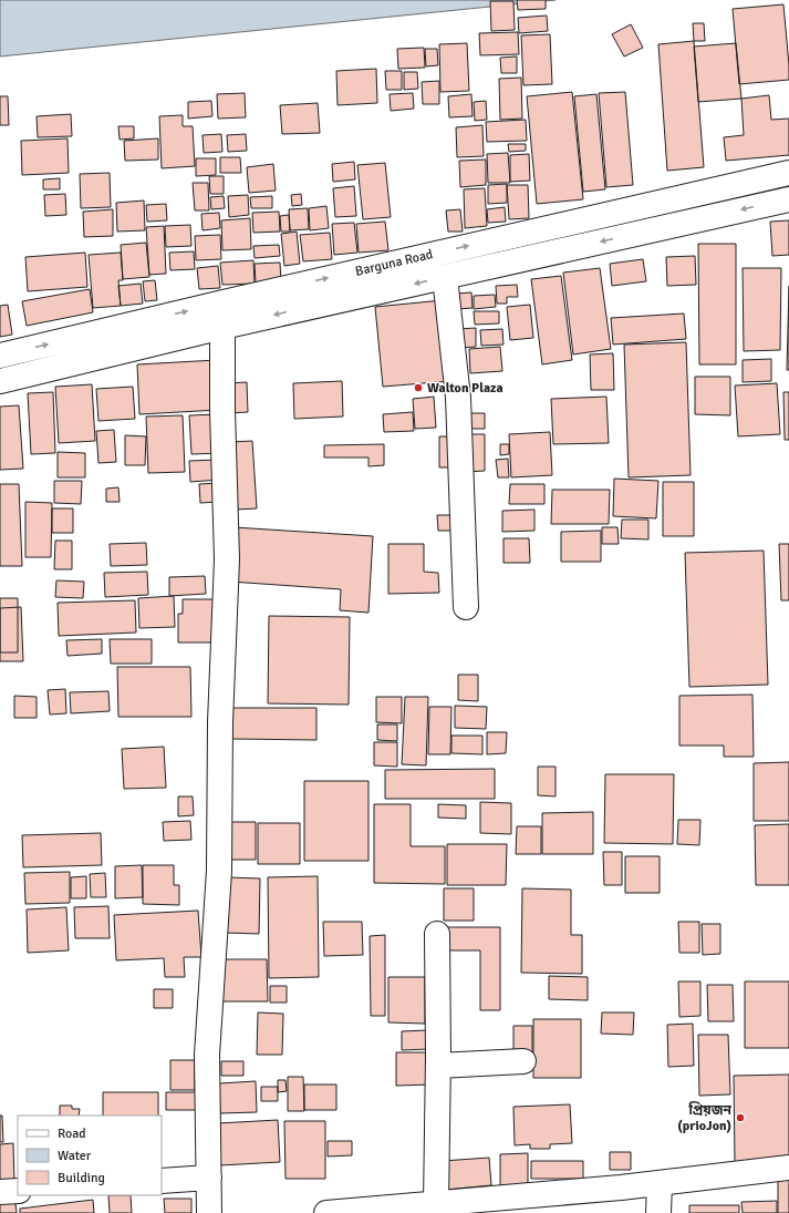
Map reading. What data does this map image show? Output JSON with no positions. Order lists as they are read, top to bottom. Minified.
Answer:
{"streets":{"street":["Barguna Road"]},"places":["Walton Plaza","প্রিয়জন (prioJon)"],"legend":["Road","Water","Building"]}
